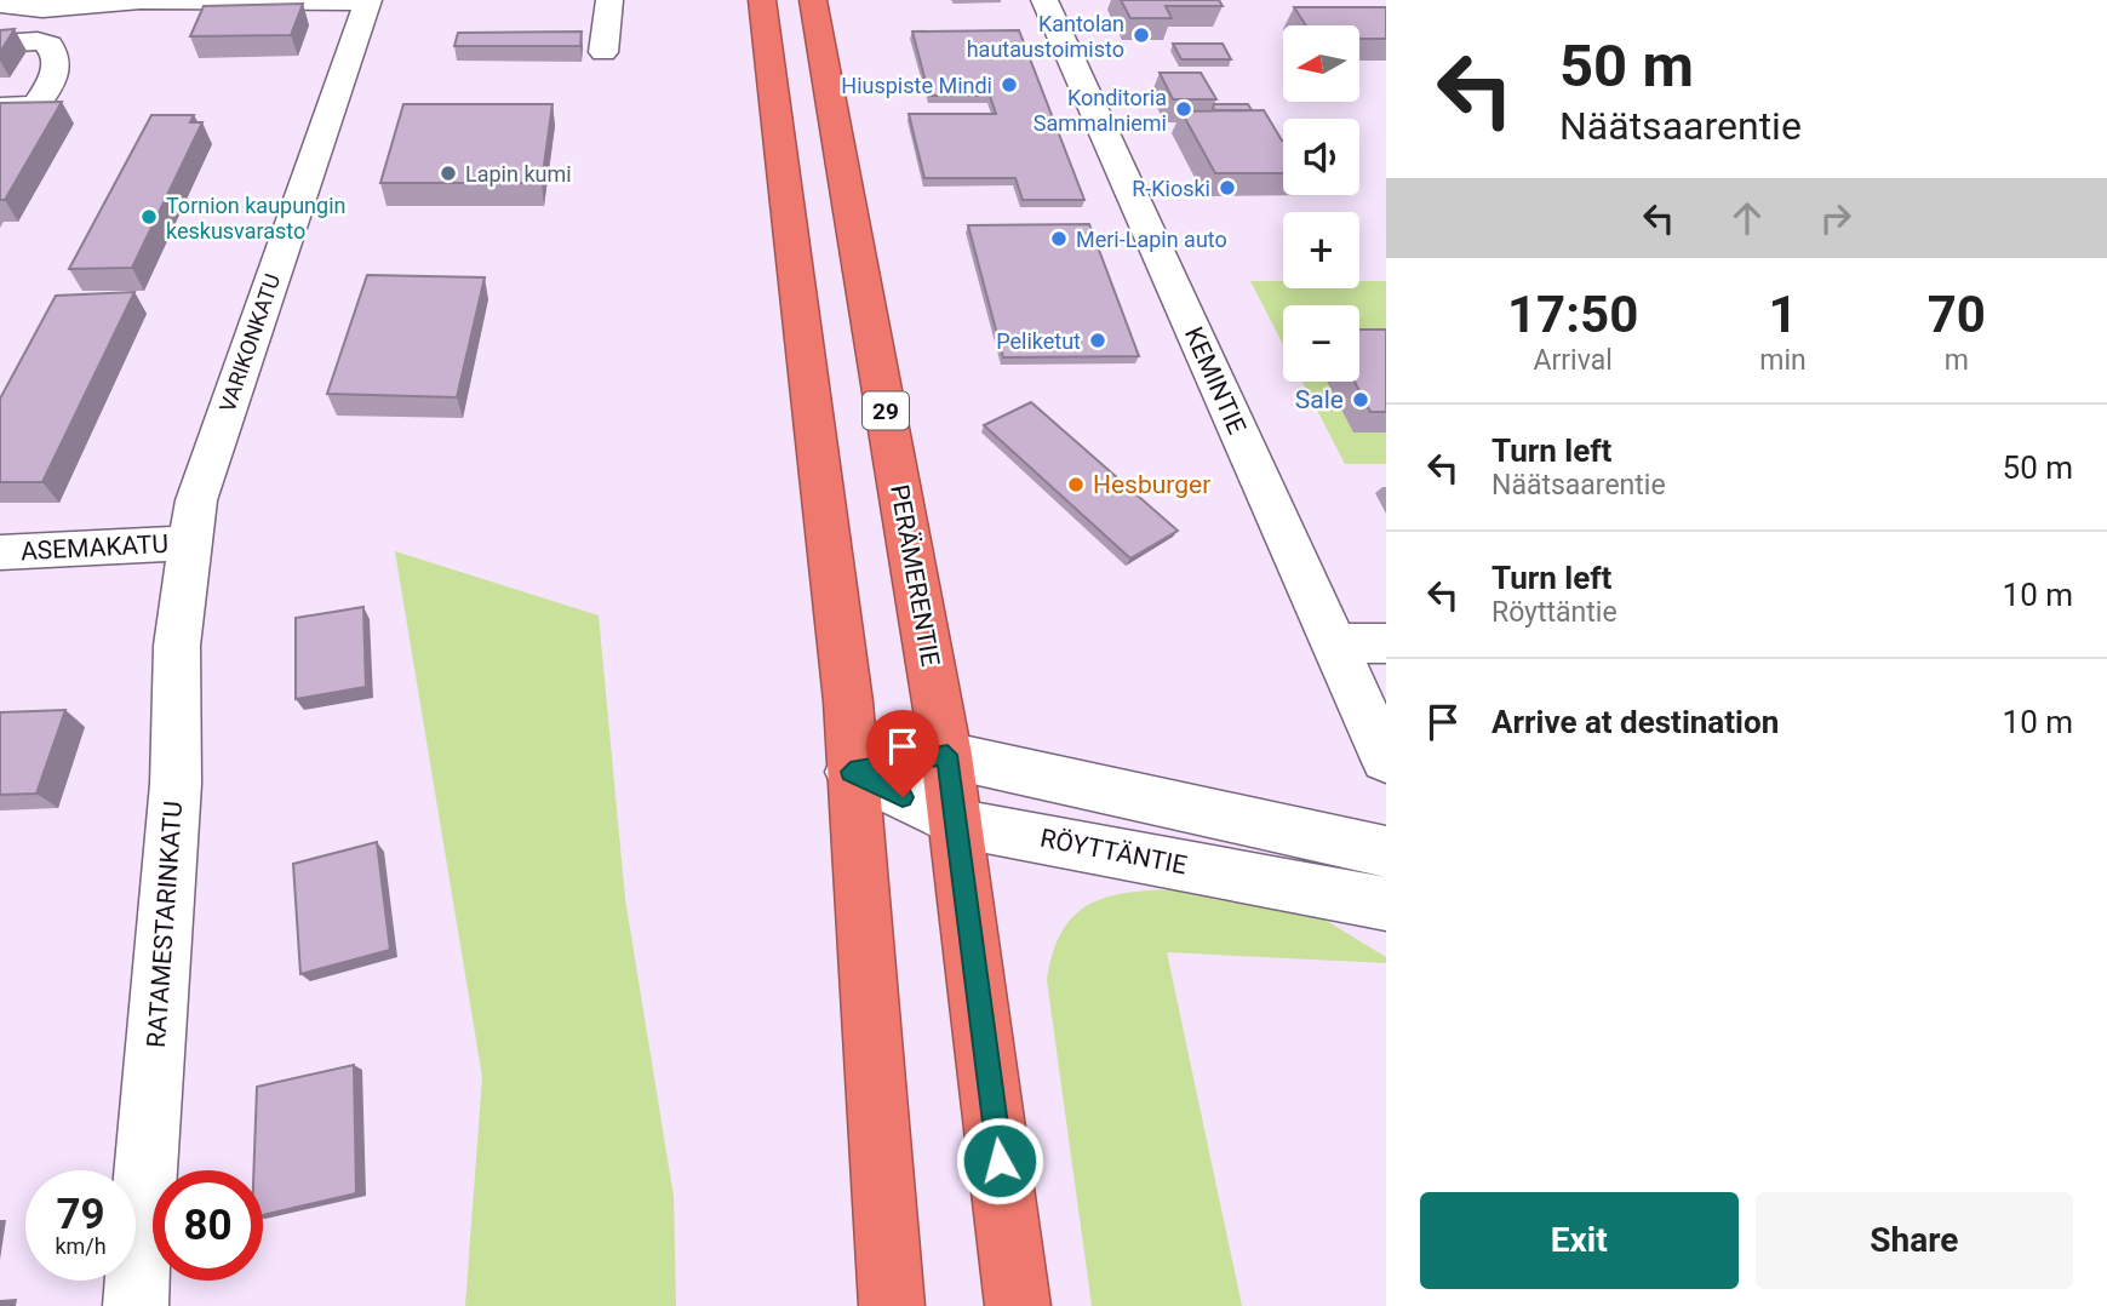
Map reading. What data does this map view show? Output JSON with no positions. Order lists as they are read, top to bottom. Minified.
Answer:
{"streets":{"highway":["29","PERÄMERENTIE"],"street":["VARIKONKATU","KEMINTIE","ASEMAKATU","RÖYTTÄNTIE","RATAMESTARINKATU"]},"crossings":[["VARIKONKATU","ASEMAKATU"],["VARIKONKATU","RATAMESTARINKATU"],["ASEMAKATU","RATAMESTARINKATU"],["PERÄMERENTIE","RÖYTTÄNTIE"]],"places":["Kantolan hautaustoimisto","Hiuspiste Mindi","Konditoria Sammalniemi","Lapin kumi","R-Kioski","Tornion kaupungin keskusvarasto","Meri-Lapin auto","Peliketut","Sale","Hesburger"],"north":"left","page":{"turn":["50 m","Näätsaarentie"],"map_buttons":["+","−"],"eta":["17:50","Arrival","1","min","70","m"],"list":[{"name":"Turn left","note":"Näätsaarentie","value":"50 m"},{"name":"Turn left","note":"Röyttäntie","value":"10 m"},{"name":"Arrive at destination","value":"10 m"}],"speed":"79 km/h","limit":"80","buttons":["Exit","Share"]}}
